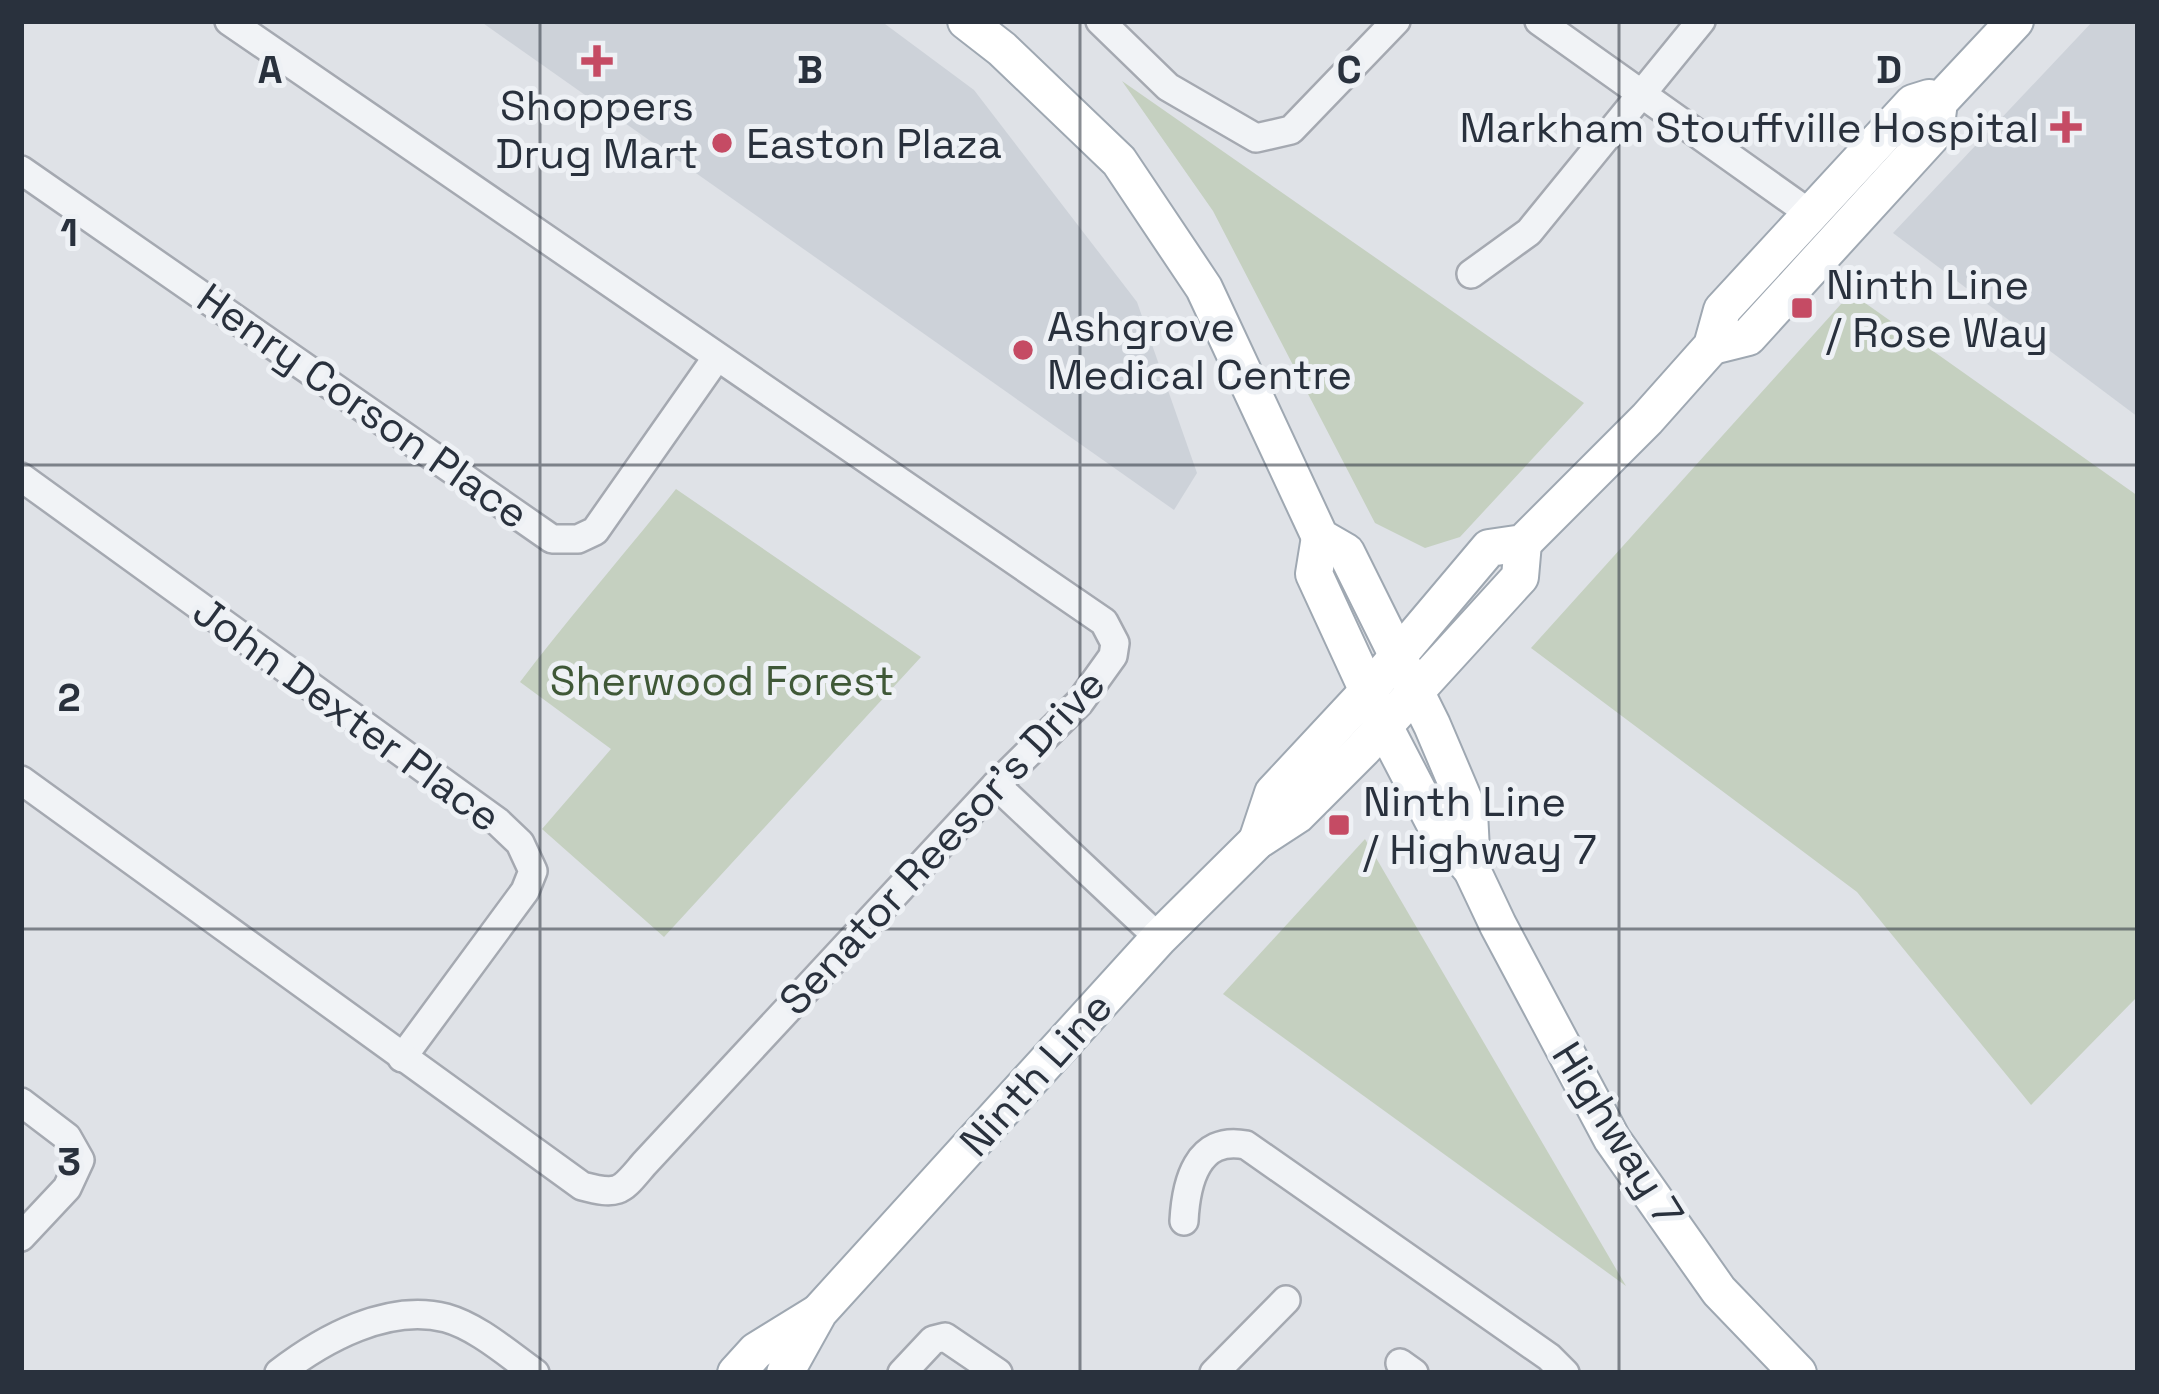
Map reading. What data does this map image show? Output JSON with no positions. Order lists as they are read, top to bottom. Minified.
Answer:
{"streets":{"main road":["Ninth Line","Highway 7"],"street":["Henry Corson Place","John Dexter Place","Senator Reesor's Drive"]},"crossings":[["Henry Corson Place","Senator Reesor's Drive"],["John Dexter Place","Senator Reesor's Drive"],["Ninth Line","Highway 7"]],"parks":["Sherwood Forest"],"places":{"health":["Shoppers Drug Mart","Markham Stouffville Hospital"],"other":["Easton Plaza","Ashgrove Medical Centre"],"transit":["Ninth Line / Rose Way","Ninth Line / Highway 7"]},"grid":{"columns":["A","B","C","D"],"rows":["1","2","3"]}}
